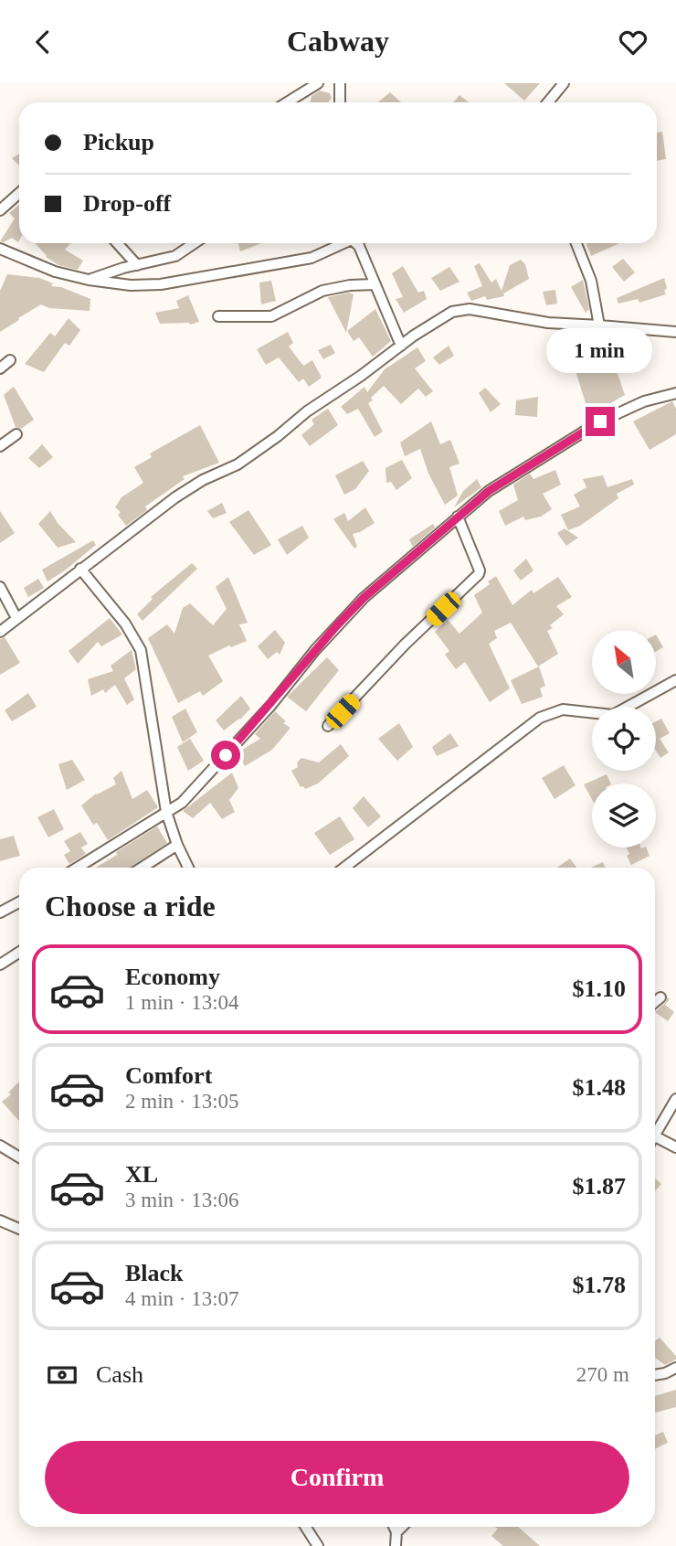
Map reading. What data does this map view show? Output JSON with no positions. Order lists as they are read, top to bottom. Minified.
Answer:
{"north":"top left","page":{"header":"Cabway","banner":["Pickup","Drop-off"],"bubble":"1 min","heading":"Choose a ride","list":[{"name":"Economy","note":"1 min · 13:04","value":"$1.10"},{"name":"Comfort","note":"2 min · 13:05","value":"$1.48"},{"name":"XL","note":"3 min · 13:06","value":"$1.87"},{"name":"Black","note":"4 min · 13:07","value":"$1.78"}],"pay":["Cash","270 m"],"buttons":"Confirm"}}
